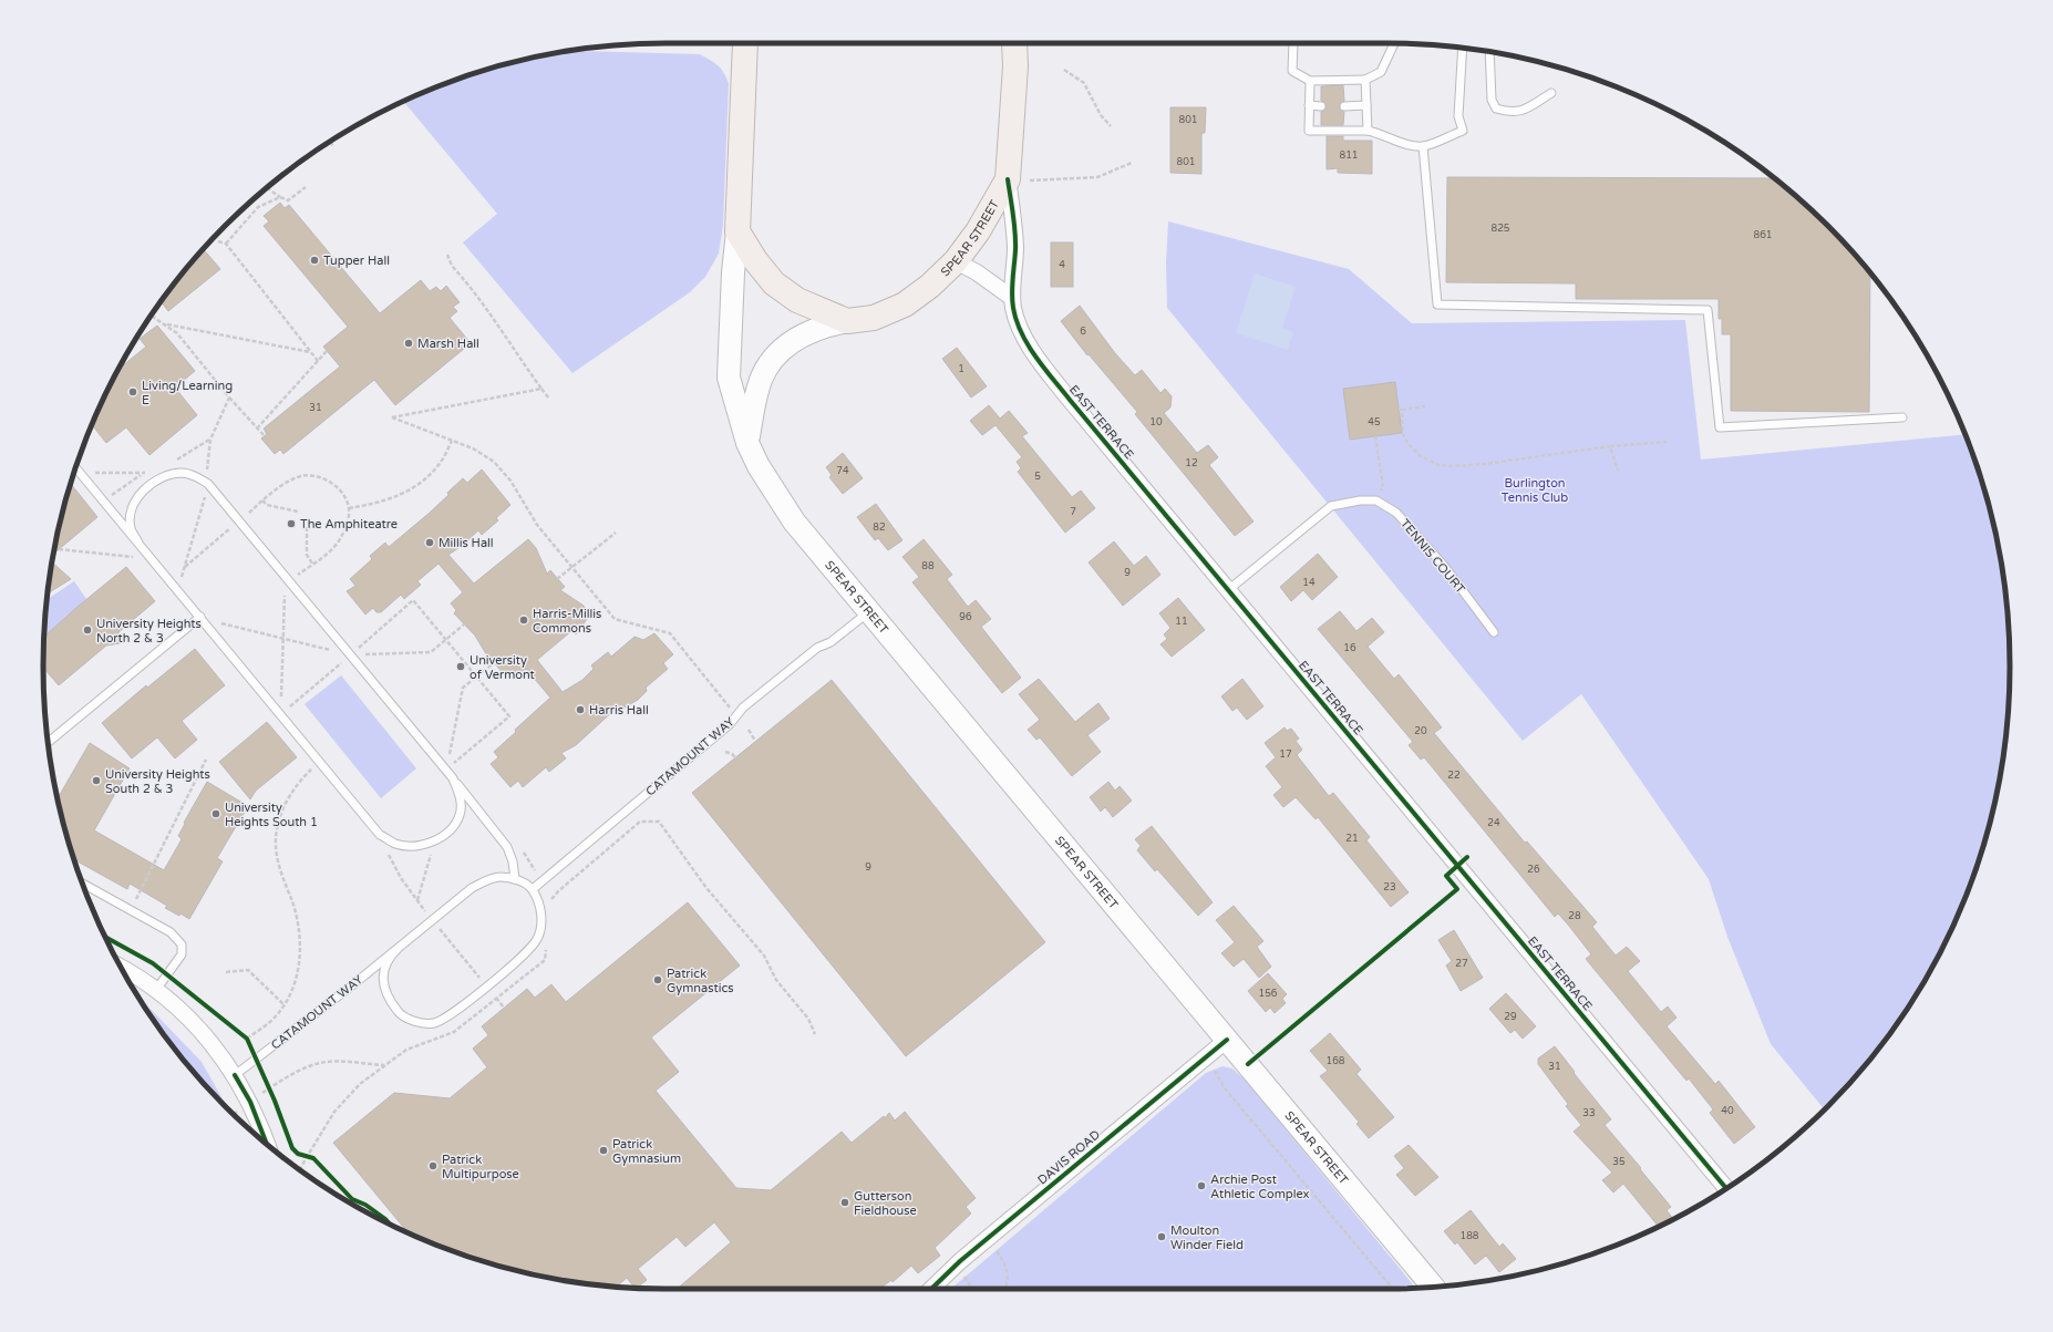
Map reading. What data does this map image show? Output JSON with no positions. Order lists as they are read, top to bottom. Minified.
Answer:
{"streets":{"main road":["SPEAR STREET"],"street":["EAST TERRACE","DAVIS ROAD"],"lane":["TENNIS COURT","CATAMOUNT WAY"]},"crossings":[["SPEAR STREET","EAST TERRACE"],["SPEAR STREET","CATAMOUNT WAY"],["SPEAR STREET","DAVIS ROAD"]],"parks":["Burlington Tennis Club"],"places":["Tupper Hall","Marsh Hall","Living/Learning E","The Amphiteatre","Millis Hall","Harris-Millis Commons","University Heights North 2 & 3","University of Vermont","Harris Hall","University Heights South 2 & 3","University Heights South 1","Patrick Gymnastics","Patrick Gymnasium","Patrick Multipurpose","Archie Post Athletic Complex","Gutterson Fieldhouse","Moulton Winder Field"],"house_numbers":["801","811","801","825","861","4","6","1","31","10","45","12","74","5","7","82","88","9","14","96","11","16","20","17","22","24","21","9","26","23","28","27","156","29","168","31","40","33","35","188"]}
